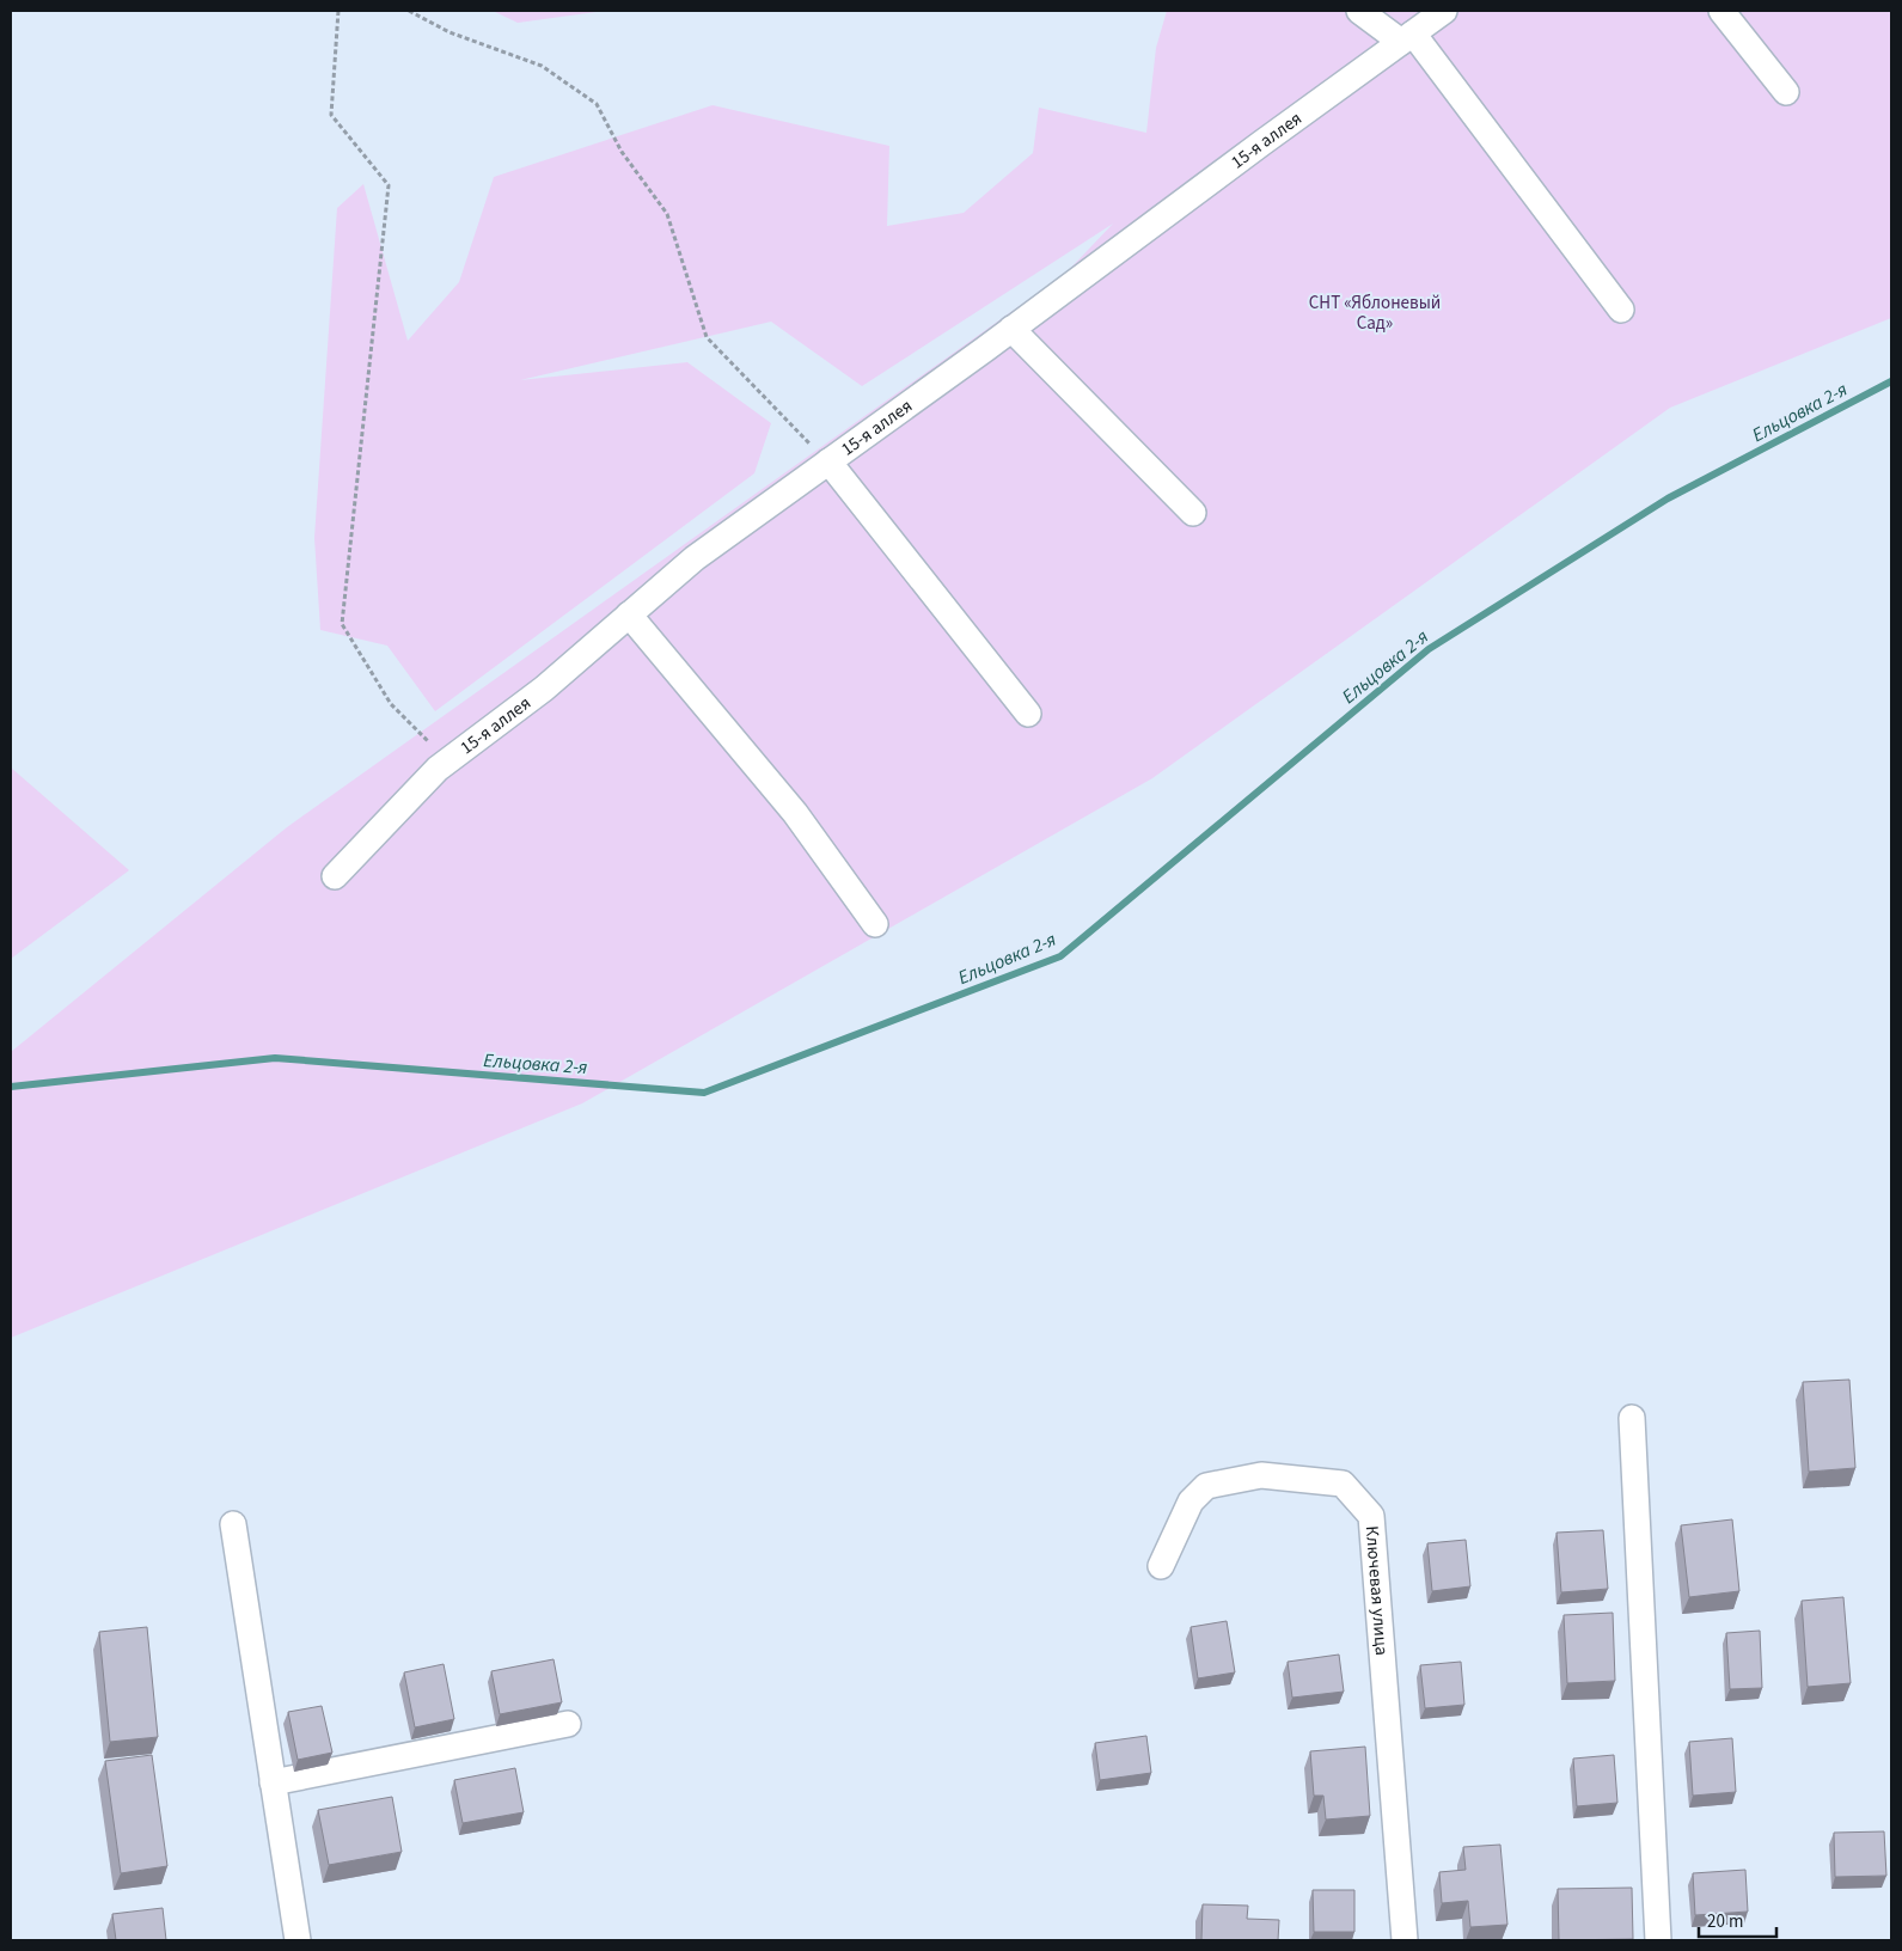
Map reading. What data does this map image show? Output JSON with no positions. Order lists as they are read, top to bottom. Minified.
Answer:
{"streets":{"street":["15-я аллея","Ключевая улица"]},"water":["Ельцовка 2-я"],"parks":["СНТ «Яблоневый Сад»"],"scale_bar":"20 m"}
